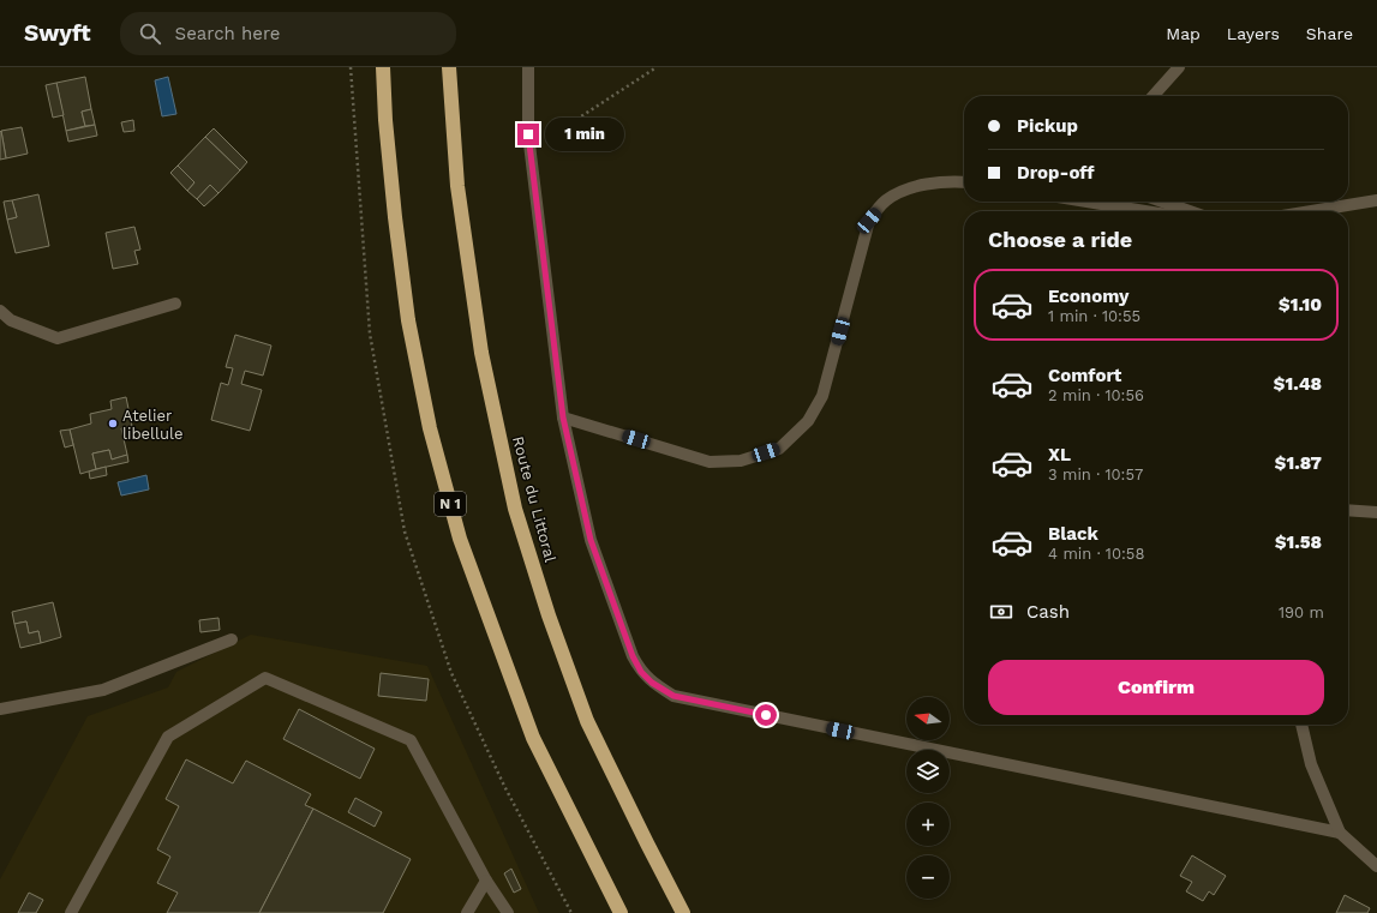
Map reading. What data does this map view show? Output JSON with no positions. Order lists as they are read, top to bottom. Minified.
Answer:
{"streets":{"highway":["Route du Littoral","N 1"]},"places":["Atelier libellule"],"north":"left","page":{"header":"Swyft","search":"Search here","nav":["Map","Layers","Share"],"banner":["Pickup","Drop-off"],"bubble":"1 min","heading":"Choose a ride","list":[{"name":"Economy","note":"1 min · 10:55","value":"$1.10"},{"name":"Comfort","note":"2 min · 10:56","value":"$1.48"},{"name":"XL","note":"3 min · 10:57","value":"$1.87"},{"name":"Black","note":"4 min · 10:58","value":"$1.58"}],"pay":["Cash","190 m"],"buttons":"Confirm","map_buttons":["+","−"]}}
